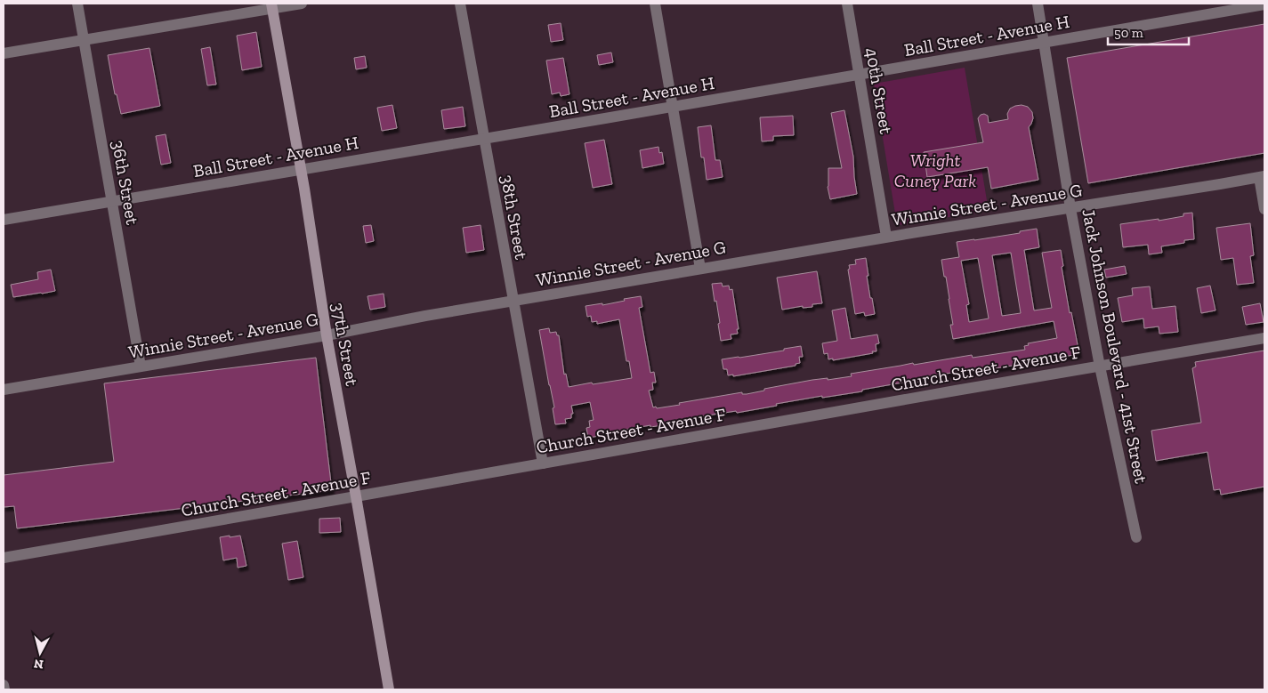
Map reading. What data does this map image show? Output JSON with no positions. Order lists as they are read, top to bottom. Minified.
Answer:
{"streets":{"main road":["37th Street"],"street":["Ball Street - Avenue H","40th Street","36th Street","Winnie Street - Avenue G","38th Street","Jack Johnson Boulevard - 41st Street","Church Street - Avenue F"]},"crossings":[["Ball Street - Avenue H","40th Street"],["Ball Street - Avenue H","36th Street"],["Ball Street - Avenue H","38th Street"],["Ball Street - Avenue H","37th Street"],["Ball Street - Avenue H","Jack Johnson Boulevard - 41st Street"],["40th Street","Winnie Street - Avenue G"],["36th Street","Winnie Street - Avenue G"],["Winnie Street - Avenue G","38th Street"],["Winnie Street - Avenue G","37th Street"],["Winnie Street - Avenue G","Jack Johnson Boulevard - 41st Street"],["38th Street","Church Street - Avenue F"],["37th Street","Church Street - Avenue F"],["Jack Johnson Boulevard - 41st Street","Church Street - Avenue F"]],"parks":["Wright Cuney Park"],"scale_bar":"50 m","north":"bottom"}
